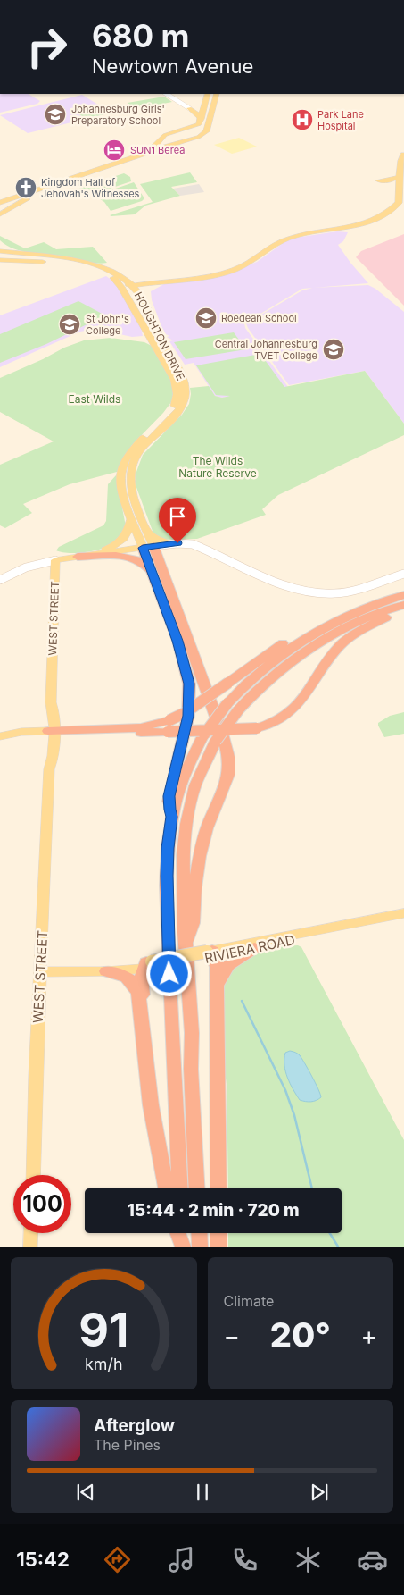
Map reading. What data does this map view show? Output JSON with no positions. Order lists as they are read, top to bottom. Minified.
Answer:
{"streets":{"main road":["HOUGHTON DRIVE","WEST STREET","RIVIERA ROAD"]},"crossings":[["WEST STREET","RIVIERA ROAD"]],"parks":["East Wilds","The Wilds Nature Reserve"],"places":{"school or university":["Johannesburg Girls' Preparatory School","Roedean School","St John's College","Central Johannesburg TVET College"],"hospital":["Park Lane Hospital"],"hotel":["SUN1 Berea"],"church":["Kingdom Hall of Jehovah's Witnesses"]},"page":{"turn":["680 m","Newtown Avenue"],"limit":"100","trip":"15:44 · 2 min · 720 m","tile":"Climate","heat":["−","20°","+"],"song":["Afterglow","The Pines"],"tabs":"15:42","gauge":["91","km/h"]}}
